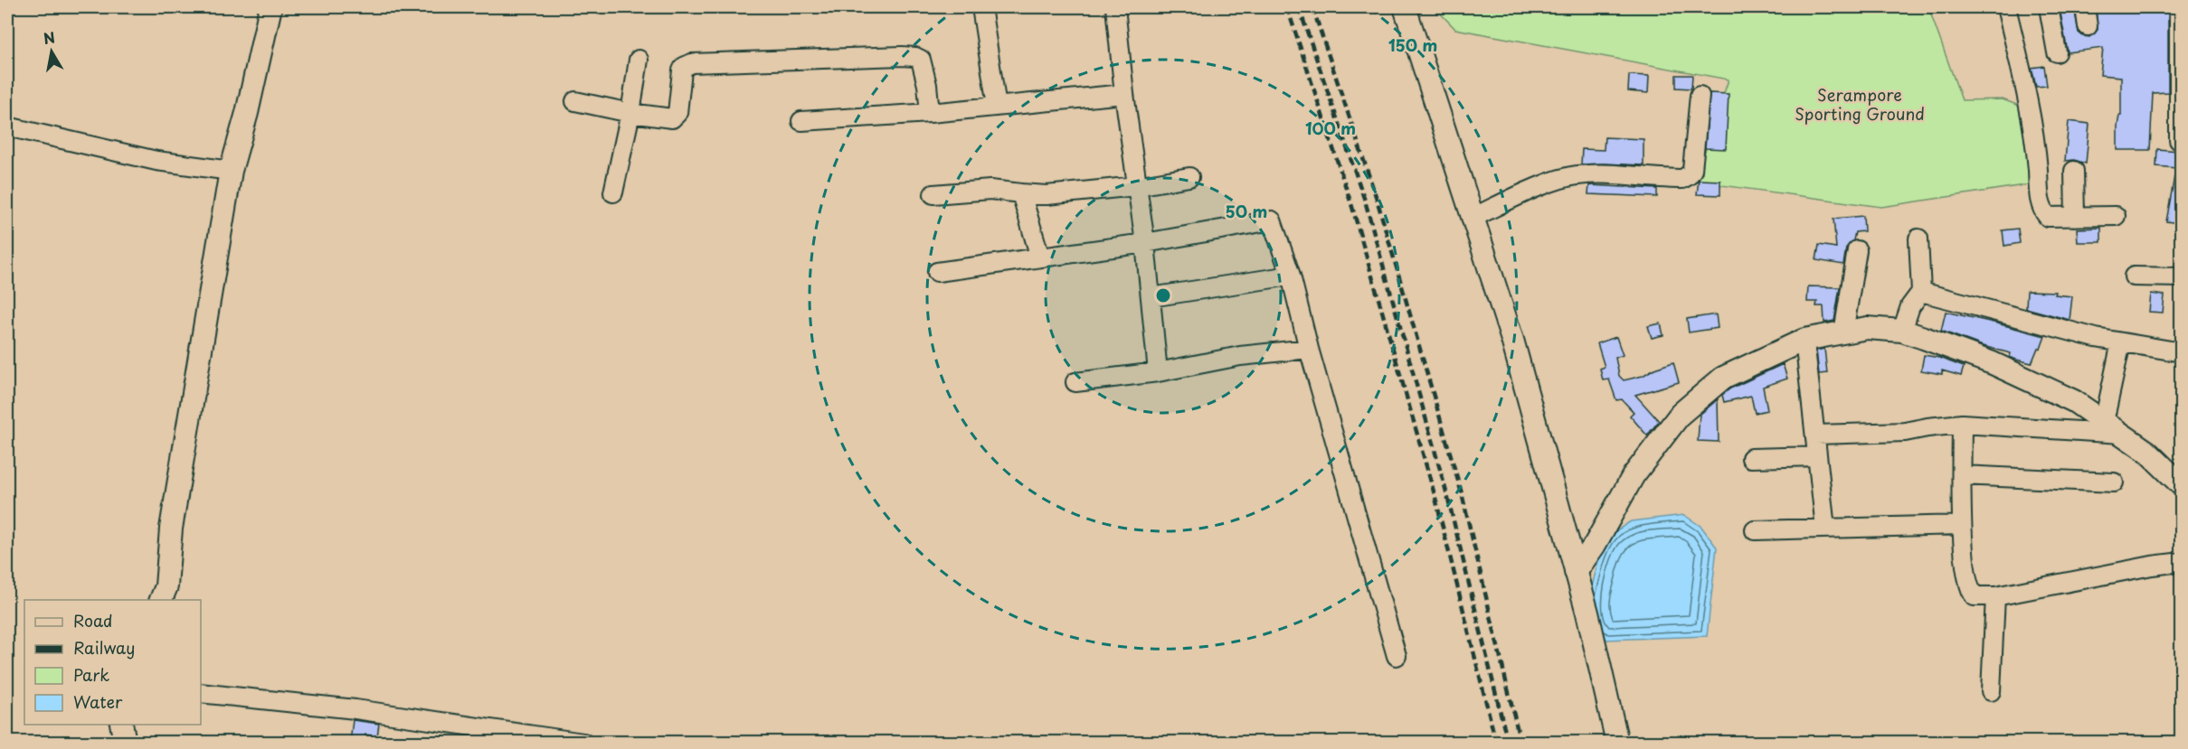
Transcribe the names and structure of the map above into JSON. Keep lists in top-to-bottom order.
{
  "parks": ["Serampore Sporting Ground"],
  "legend": [
    "Road",
    "Railway",
    "Park",
    "Water"
  ],
  "north": "top",
  "rings": ["150 m", "100 m", "50 m"]
}
